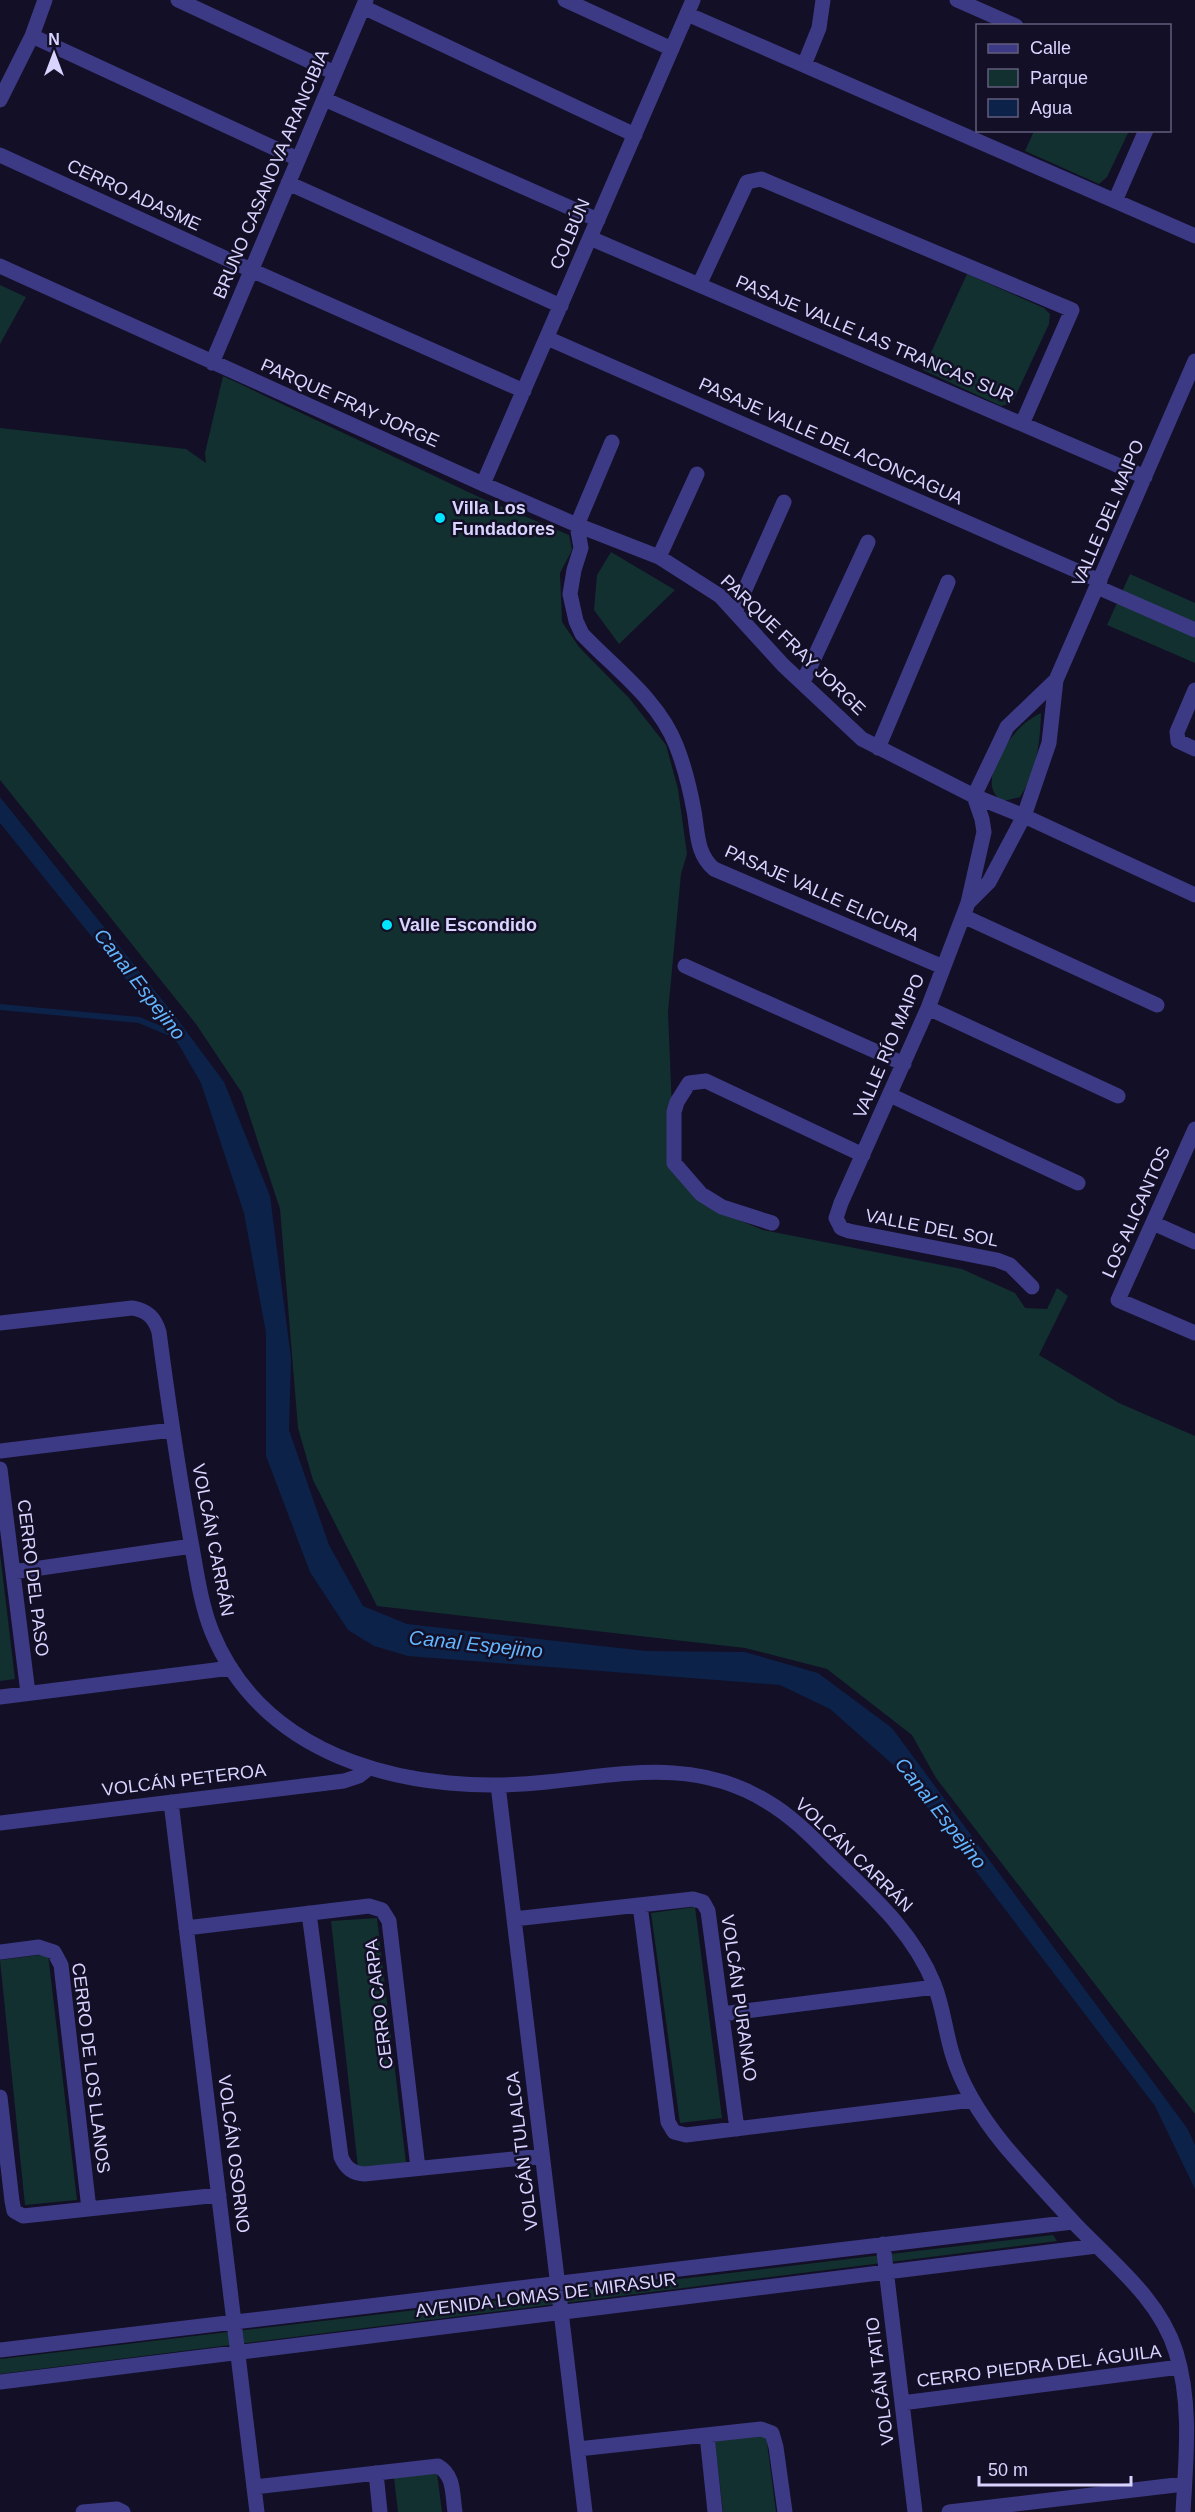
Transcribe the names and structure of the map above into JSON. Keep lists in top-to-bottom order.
{
  "streets": {
    "street": [
      "BRUNO CASANOVA ARANCIBIA",
      "CERRO ADASME",
      "COLBÚN",
      "PASAJE VALLE LAS TRANCAS SUR",
      "PARQUE FRAY JORGE",
      "PASAJE VALLE DEL ACONCAGUA",
      "VALLE DEL MAIPO",
      "PASAJE VALLE ELICURA",
      "VALLE RÍO MAIPO",
      "LOS ALICANTOS",
      "VALLE DEL SOL",
      "VOLCÁN CARRÁN",
      "CERRO DEL PASO",
      "VOLCÁN PETEROA",
      "VOLCÁN PURANAO",
      "CERRO CARPA",
      "CERRO DE LOS LLANOS",
      "VOLCÁN TULALCA",
      "VOLCÁN OSORNO",
      "AVENIDA LOMAS DE MIRASUR",
      "CERRO PIEDRA DEL ÁGUILA",
      "VOLCÁN TATIO"
    ]
  },
  "crossings": [
    ["BRUNO CASANOVA ARANCIBIA", "CERRO ADASME"],
    ["BRUNO CASANOVA ARANCIBIA", "PARQUE FRAY JORGE"],
    ["CERRO ADASME", "COLBÚN"],
    ["COLBÚN", "PASAJE VALLE LAS TRANCAS SUR"],
    ["COLBÚN", "PARQUE FRAY JORGE"],
    ["COLBÚN", "PASAJE VALLE DEL ACONCAGUA"],
    ["PASAJE VALLE LAS TRANCAS SUR", "VALLE DEL MAIPO"],
    ["PARQUE FRAY JORGE", "VALLE DEL MAIPO"],
    ["PARQUE FRAY JORGE", "PASAJE VALLE ELICURA"],
    ["PARQUE FRAY JORGE", "VALLE RÍO MAIPO"],
    ["PASAJE VALLE DEL ACONCAGUA", "VALLE DEL MAIPO"],
    ["VALLE DEL MAIPO", "VALLE RÍO MAIPO"],
    ["PASAJE VALLE ELICURA", "VALLE RÍO MAIPO"],
    ["VALLE RÍO MAIPO", "VALLE DEL SOL"],
    ["VOLCÁN CARRÁN", "VOLCÁN PETEROA"],
    ["VOLCÁN CARRÁN", "VOLCÁN TULALCA"],
    ["VOLCÁN CARRÁN", "AVENIDA LOMAS DE MIRASUR"],
    ["VOLCÁN CARRÁN", "CERRO PIEDRA DEL ÁGUILA"],
    ["VOLCÁN PETEROA", "VOLCÁN OSORNO"],
    ["VOLCÁN PURANAO", "VOLCÁN TULALCA"],
    ["CERRO CARPA", "VOLCÁN OSORNO"],
    ["VOLCÁN TULALCA", "AVENIDA LOMAS DE MIRASUR"],
    ["VOLCÁN OSORNO", "AVENIDA LOMAS DE MIRASUR"],
    ["AVENIDA LOMAS DE MIRASUR", "VOLCÁN TATIO"],
    ["CERRO PIEDRA DEL ÁGUILA", "VOLCÁN TATIO"]
  ],
  "water": ["Canal Espejino"],
  "places": ["Villa Los Fundadores", "Valle Escondido"],
  "legend": ["Calle", "Parque", "Agua"],
  "scale_bar": "50 m",
  "north": "top"
}
